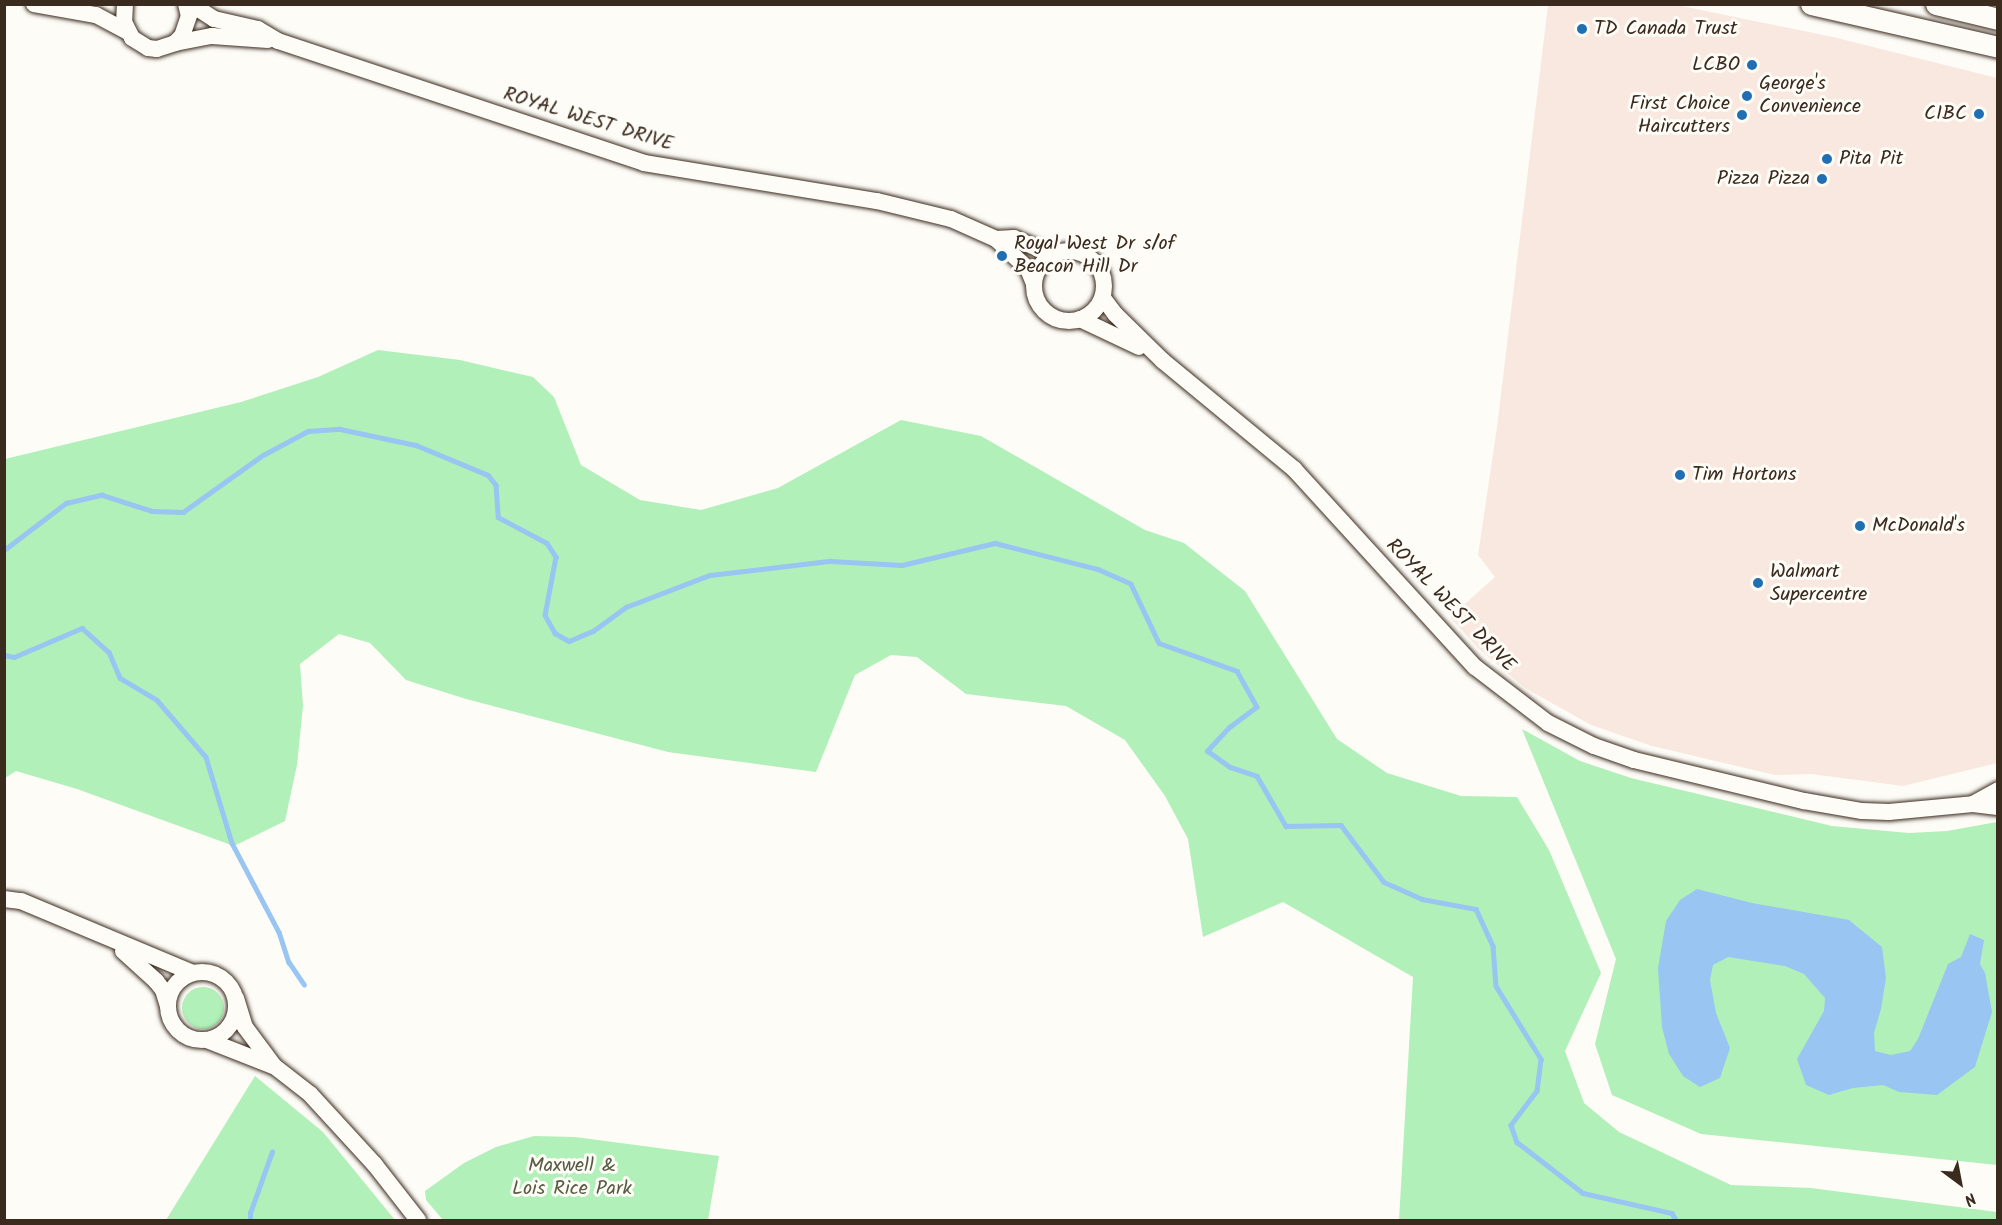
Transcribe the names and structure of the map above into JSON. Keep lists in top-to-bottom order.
{
  "streets": {
    "street": ["ROYAL WEST DRIVE"]
  },
  "parks": ["Maxwell & Lois Rice Park"],
  "places": [
    "TD Canada Trust",
    "LCBO",
    "George's Convenience",
    "CIBC",
    "First Choice Haircutters",
    "Pita Pit",
    "Pizza Pizza",
    "Royal West Dr s/of Beacon Hill Dr",
    "Tim Hortons",
    "McDonald's",
    "Walmart Supercentre"
  ],
  "north": "bottom right"
}
